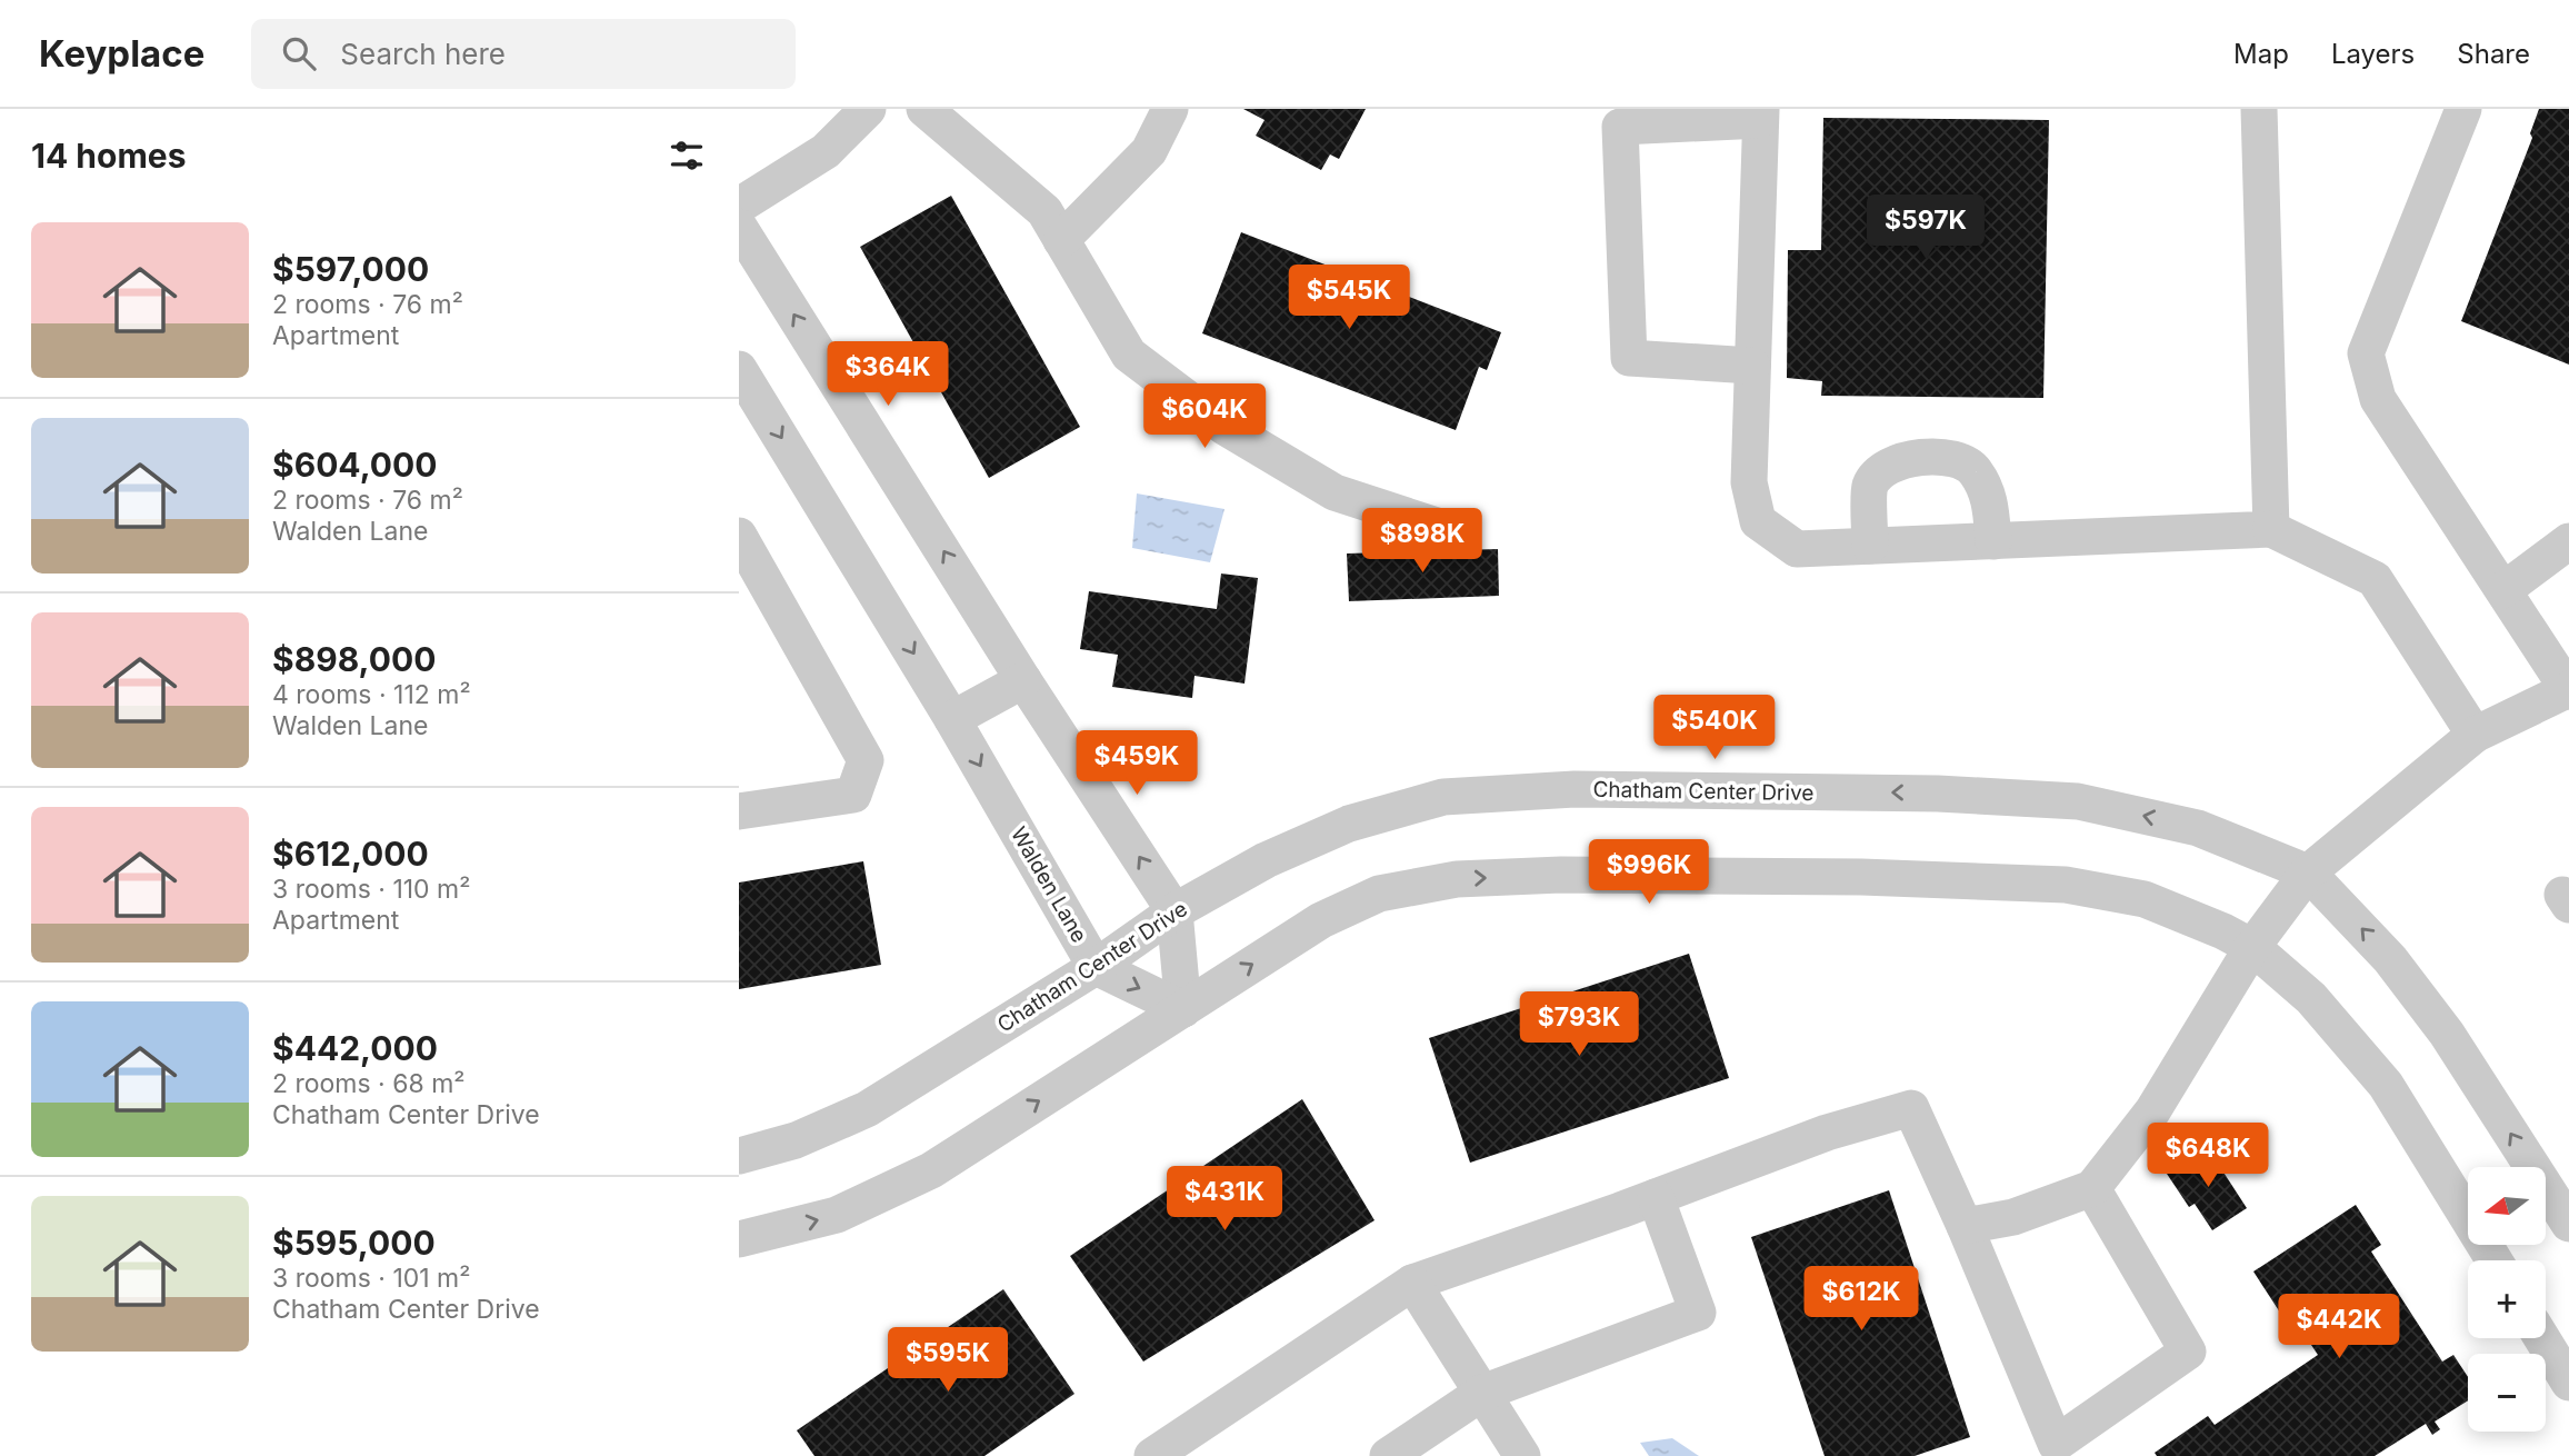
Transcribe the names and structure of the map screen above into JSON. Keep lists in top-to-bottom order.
{
  "streets": {
    "street": ["Chatham Center Drive", "Walden Lane"]
  },
  "crossings": [
    ["Chatham Center Drive", "Walden Lane"]
  ],
  "north": "left",
  "page": {
    "header": "Keyplace",
    "search": "Search here",
    "nav": ["Map", "Layers", "Share"],
    "heading": "14 homes",
    "price": [
      "$597K",
      "$545K",
      "$364K",
      "$604K",
      "$898K",
      "$540K",
      "$459K",
      "$996K",
      "$793K",
      "$648K",
      "$431K",
      "$612K",
      "$442K",
      "$595K"
    ],
    "list": [
      {
        "name": "$597,000",
        "note": "2 rooms · 76 m² · Apartment"
      },
      {
        "name": "$604,000",
        "note": "2 rooms · 76 m² · Walden Lane"
      },
      {
        "name": "$898,000",
        "note": "4 rooms · 112 m² · Walden Lane"
      },
      {
        "name": "$612,000",
        "note": "3 rooms · 110 m² · Apartment"
      },
      {
        "name": "$442,000",
        "note": "2 rooms · 68 m² · Chatham Center Drive"
      },
      {
        "name": "$595,000",
        "note": "3 rooms · 101 m² · Chatham Center Drive"
      }
    ],
    "map_buttons": ["+", "−"]
  }
}
